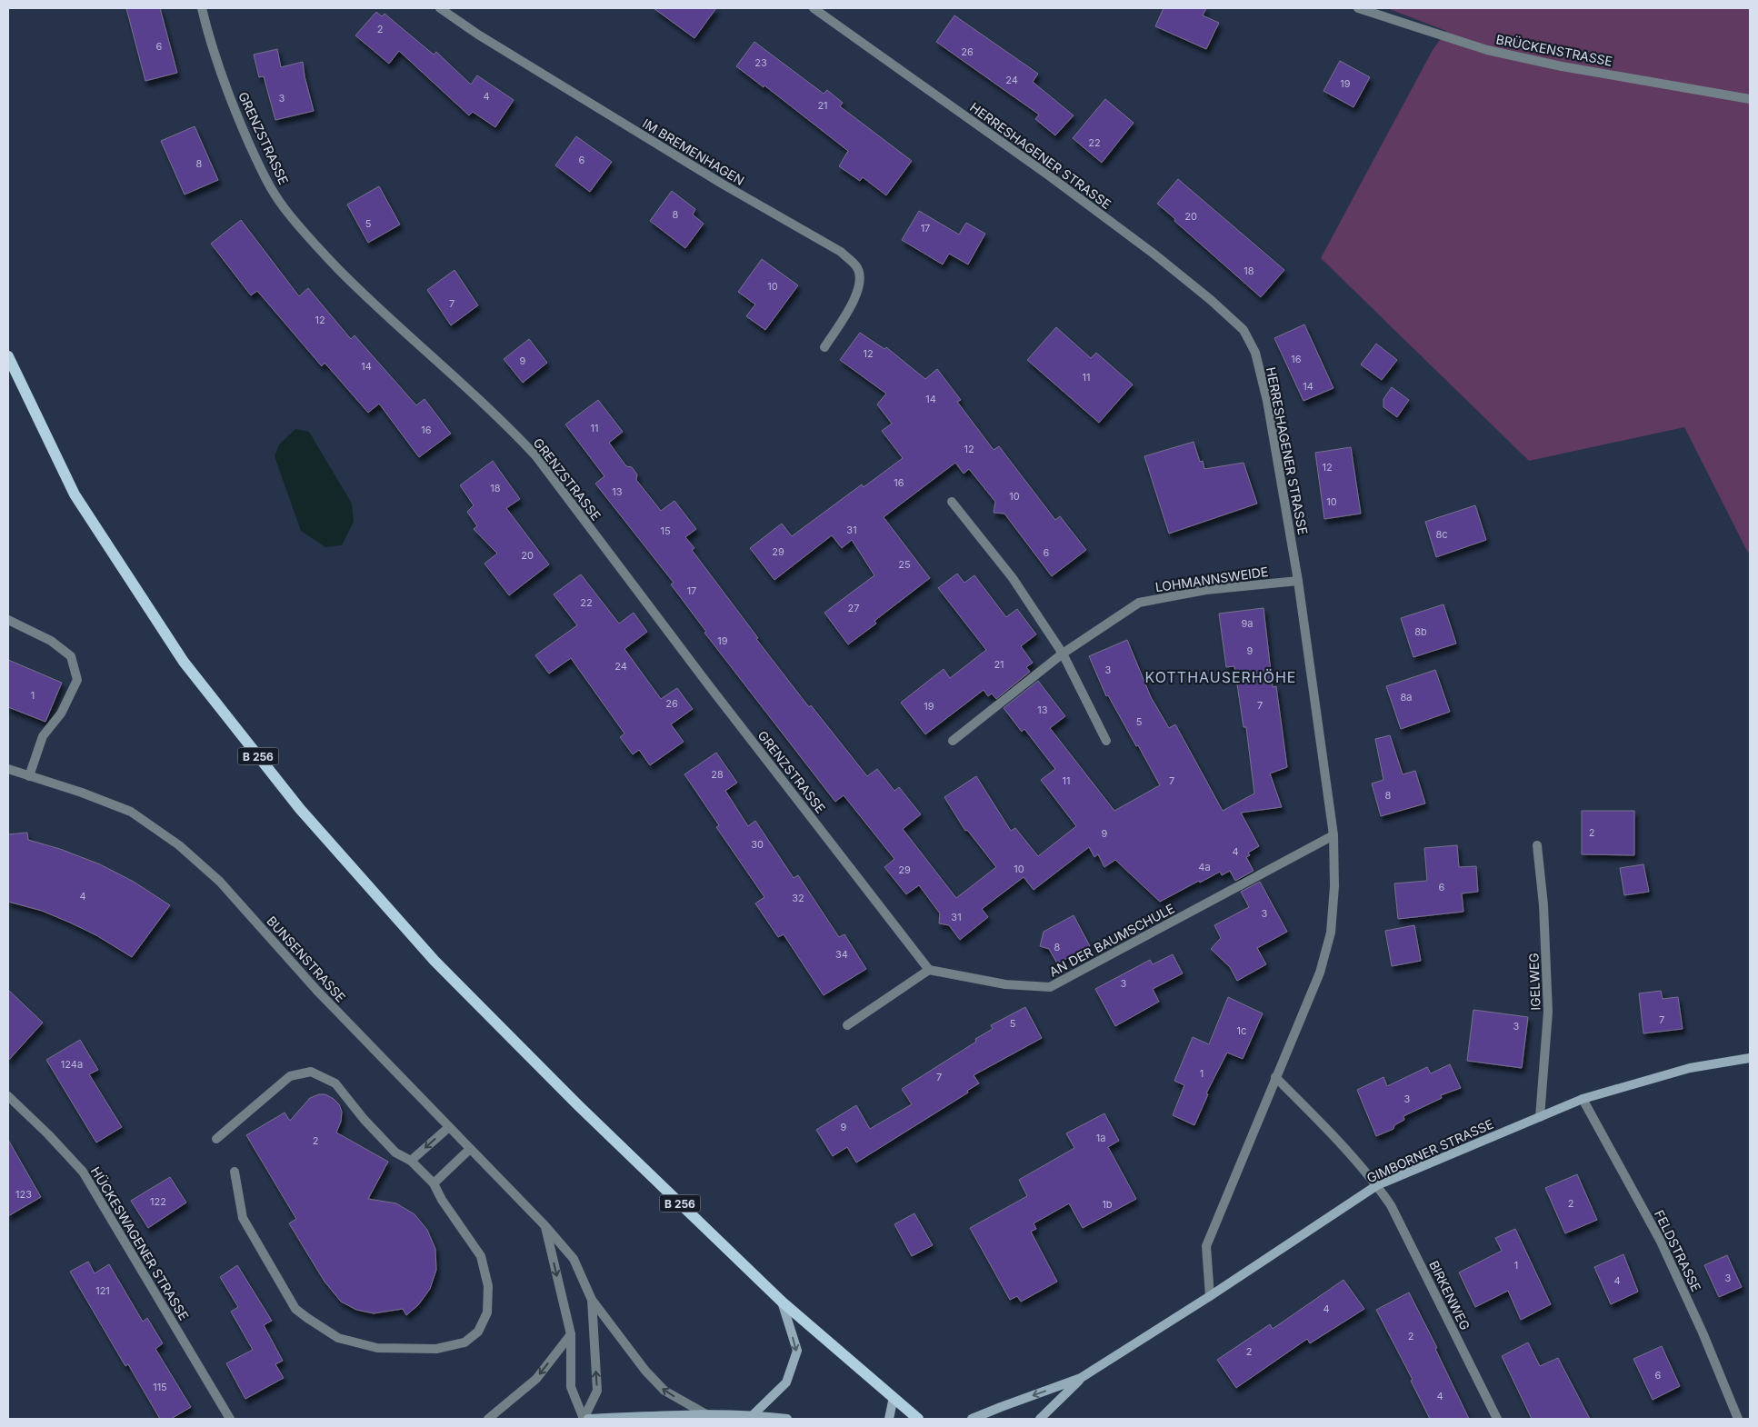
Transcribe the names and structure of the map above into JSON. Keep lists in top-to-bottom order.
{
  "streets": {
    "main road": ["B 256"],
    "street": [
      "BRÜCKENSTRASSE",
      "GRENZSTRASSE",
      "IM BREMENHAGEN",
      "HERRESHAGENER STRASSE",
      "LOHMANNSWEIDE",
      "AN DER BAUMSCHULE",
      "BUNSENSTRASSE",
      "IGELWEG",
      "GIMBORNER STRASSE",
      "HÜCKESWAGENER STRASSE",
      "FELDSTRASSE",
      "BIRKENWEG"
    ]
  },
  "crossings": [
    ["GRENZSTRASSE", "AN DER BAUMSCHULE"],
    ["HERRESHAGENER STRASSE", "LOHMANNSWEIDE"],
    ["HERRESHAGENER STRASSE", "AN DER BAUMSCHULE"],
    ["HERRESHAGENER STRASSE", "GIMBORNER STRASSE"],
    ["IGELWEG", "GIMBORNER STRASSE"],
    ["GIMBORNER STRASSE", "FELDSTRASSE"],
    ["GIMBORNER STRASSE", "BIRKENWEG"]
  ],
  "districts": ["KOTTHAUSERHÖHE"],
  "house_numbers": [
    "2",
    "6",
    "26",
    "23",
    "24",
    "19",
    "4",
    "3",
    "21",
    "22",
    "6",
    "8",
    "8",
    "20",
    "5",
    "17",
    "18",
    "10",
    "7",
    "12",
    "12",
    "16",
    "9",
    "14",
    "11",
    "14",
    "14",
    "11",
    "16",
    "12",
    "12",
    "16",
    "18",
    "13",
    "10",
    "10",
    "31",
    "15",
    "8c",
    "29",
    "6",
    "20",
    "25",
    "17",
    "22",
    "27",
    "9a",
    "8b",
    "19",
    "9",
    "21",
    "24",
    "3",
    "1",
    "8a",
    "26",
    "7",
    "19",
    "13",
    "5",
    "28",
    "11",
    "7",
    "8",
    "2",
    "9",
    "30",
    "4",
    "4a",
    "10",
    "29",
    "6",
    "4",
    "32",
    "3",
    "31",
    "8",
    "34",
    "3",
    "7",
    "5",
    "3",
    "1c",
    "124a",
    "1",
    "7",
    "3",
    "9",
    "1a",
    "2",
    "123",
    "122",
    "2",
    "1b",
    "1",
    "3",
    "4",
    "121",
    "4",
    "2",
    "2",
    "6",
    "115",
    "4"
  ]
}
